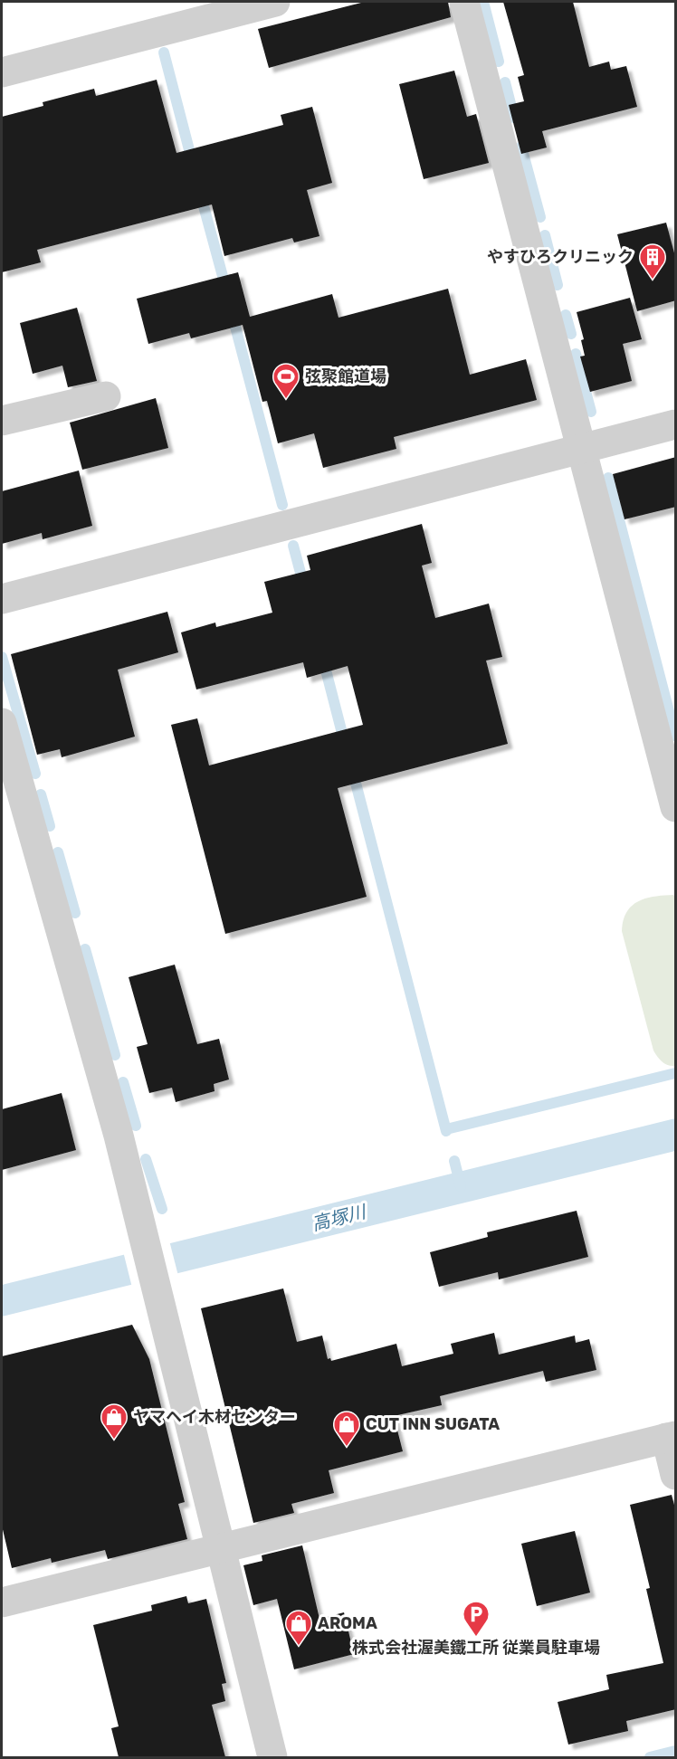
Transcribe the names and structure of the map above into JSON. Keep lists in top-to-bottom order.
{
  "water": ["高塚川"],
  "places": {
    "building": ["やすひろクリニック"],
    "sports": ["弦聚館道場"],
    "shop": ["ヤマヘイ木材センター", "CUT INN SUGATA", "AROMA"],
    "parking": ["株式会社渥美鐵工所 従業員駐車場"]
  }
}
